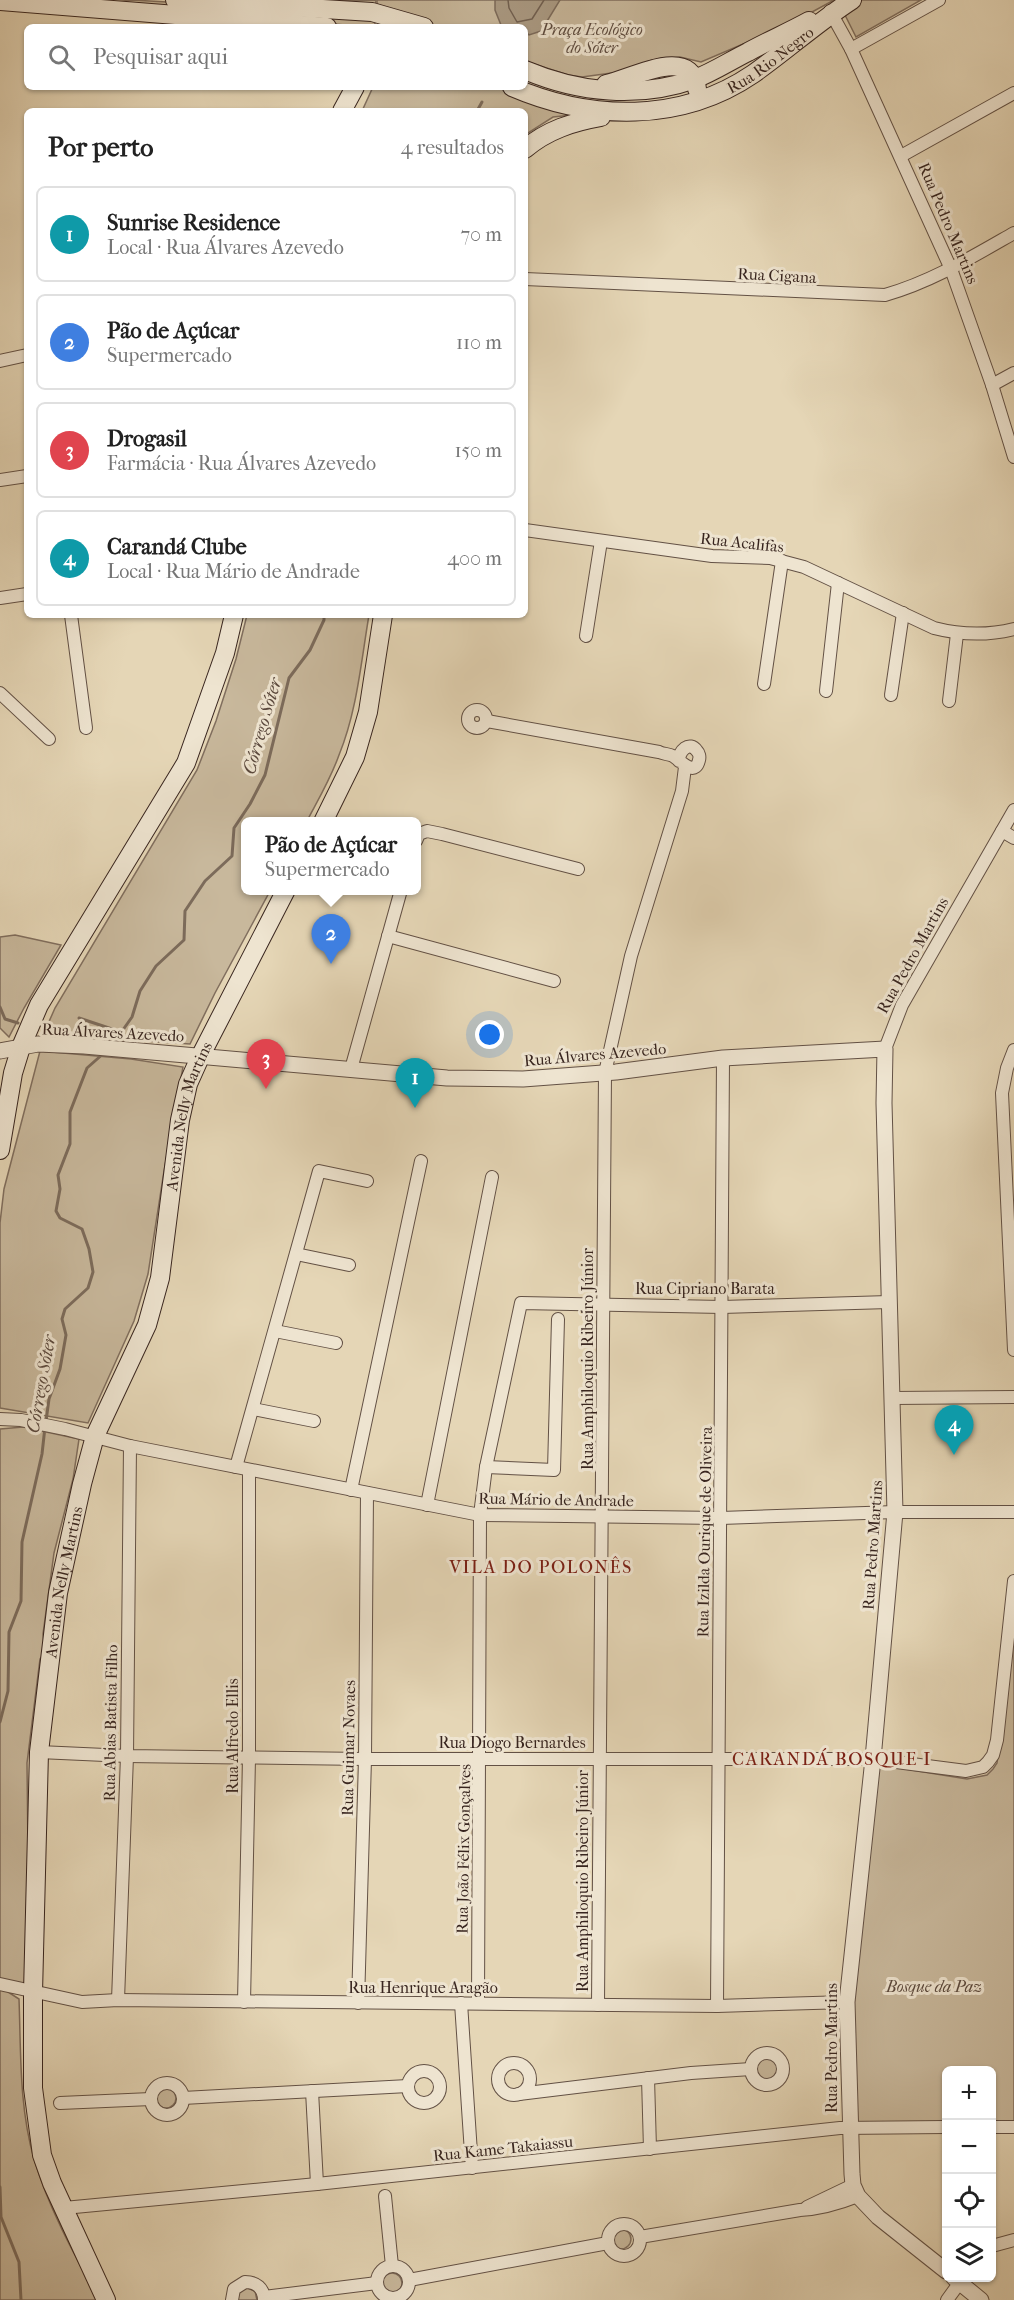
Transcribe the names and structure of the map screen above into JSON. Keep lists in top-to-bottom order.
{
  "streets": {
    "main road": ["Rua Rio Negro", "Avenida Nelly Martins"],
    "street": [
      "Rua Pedro Martins",
      "Rua Cigana",
      "Rua Acalifas",
      "Rua Álvares Azevedo",
      "Rua Cipriano Barata",
      "Rua Amphiloquio Ribeiro Júnior",
      "Rua Mário de Andrade",
      "Rua Izilda Ourique de Oliveira",
      "Rua Abias Batista Filho",
      "Rua Alfredo Ellis",
      "Rua Diogo Bernardes",
      "Rua Guimar Novaes",
      "Rua João Félix Gonçalves",
      "Rua Henrique Aragão",
      "Rua Kame Takaiassu"
    ]
  },
  "crossings": [
    ["Rua Rio Negro", "Rua Pedro Martins"],
    ["Rua Pedro Martins", "Rua Cigana"],
    ["Rua Pedro Martins", "Rua Álvares Azevedo"],
    ["Rua Pedro Martins", "Rua Cipriano Barata"],
    ["Rua Pedro Martins", "Rua Mário de Andrade"],
    ["Rua Pedro Martins", "Rua Diogo Bernardes"],
    ["Rua Pedro Martins", "Rua Henrique Aragão"],
    ["Rua Pedro Martins", "Rua Kame Takaiassu"],
    ["Rua Álvares Azevedo", "Avenida Nelly Martins"],
    ["Rua Álvares Azevedo", "Rua Amphiloquio Ribeiro Júnior"],
    ["Rua Álvares Azevedo", "Rua Izilda Ourique de Oliveira"],
    ["Avenida Nelly Martins", "Rua Mário de Andrade"],
    ["Avenida Nelly Martins", "Rua Diogo Bernardes"],
    ["Avenida Nelly Martins", "Rua Henrique Aragão"],
    ["Avenida Nelly Martins", "Rua Kame Takaiassu"],
    ["Rua Cipriano Barata", "Rua Amphiloquio Ribeiro Júnior"],
    ["Rua Cipriano Barata", "Rua Izilda Ourique de Oliveira"],
    ["Rua Cipriano Barata", "Rua João Félix Gonçalves"],
    ["Rua Amphiloquio Ribeiro Júnior", "Rua Mário de Andrade"],
    ["Rua Amphiloquio Ribeiro Júnior", "Rua Diogo Bernardes"],
    ["Rua Amphiloquio Ribeiro Júnior", "Rua Henrique Aragão"],
    ["Rua Mário de Andrade", "Rua Izilda Ourique de Oliveira"],
    ["Rua Mário de Andrade", "Rua Abias Batista Filho"],
    ["Rua Mário de Andrade", "Rua Alfredo Ellis"],
    ["Rua Mário de Andrade", "Rua Guimar Novaes"],
    ["Rua Mário de Andrade", "Rua João Félix Gonçalves"],
    ["Rua Izilda Ourique de Oliveira", "Rua Diogo Bernardes"],
    ["Rua Izilda Ourique de Oliveira", "Rua Henrique Aragão"],
    ["Rua Abias Batista Filho", "Rua Diogo Bernardes"],
    ["Rua Abias Batista Filho", "Rua Henrique Aragão"],
    ["Rua Alfredo Ellis", "Rua Diogo Bernardes"],
    ["Rua Alfredo Ellis", "Rua Henrique Aragão"],
    ["Rua Diogo Bernardes", "Rua Guimar Novaes"],
    ["Rua Diogo Bernardes", "Rua João Félix Gonçalves"],
    ["Rua Guimar Novaes", "Rua Henrique Aragão"],
    ["Rua João Félix Gonçalves", "Rua Henrique Aragão"]
  ],
  "districts": ["VILA DO POLONÊS", "CARANDÁ BOSQUE I"],
  "water": ["Córrego Sóter"],
  "parks": ["Praça Ecológico do Sóter", "Bosque da Paz"],
  "page": {
    "search": "Pesquisar aqui",
    "heading": ["Por perto", "4 resultados"],
    "list": [
      {
        "mark": "1",
        "name": "Sunrise Residence",
        "note": "Local · Rua Álvares Azevedo",
        "value": "70 m"
      },
      {
        "mark": "2",
        "name": "Pão de Açúcar",
        "note": "Supermercado",
        "value": "110 m"
      },
      {
        "mark": "3",
        "name": "Drogasil",
        "note": "Farmácia · Rua Álvares Azevedo",
        "value": "150 m"
      },
      {
        "mark": "4",
        "name": "Carandá Clube",
        "note": "Local · Rua Mário de Andrade",
        "value": "400 m"
      }
    ],
    "popup": ["Pão de Açúcar", "Supermercado"],
    "pins": [
      "2",
      "3",
      "1",
      "4"
    ],
    "map_buttons": ["+", "−"]
  }
}
